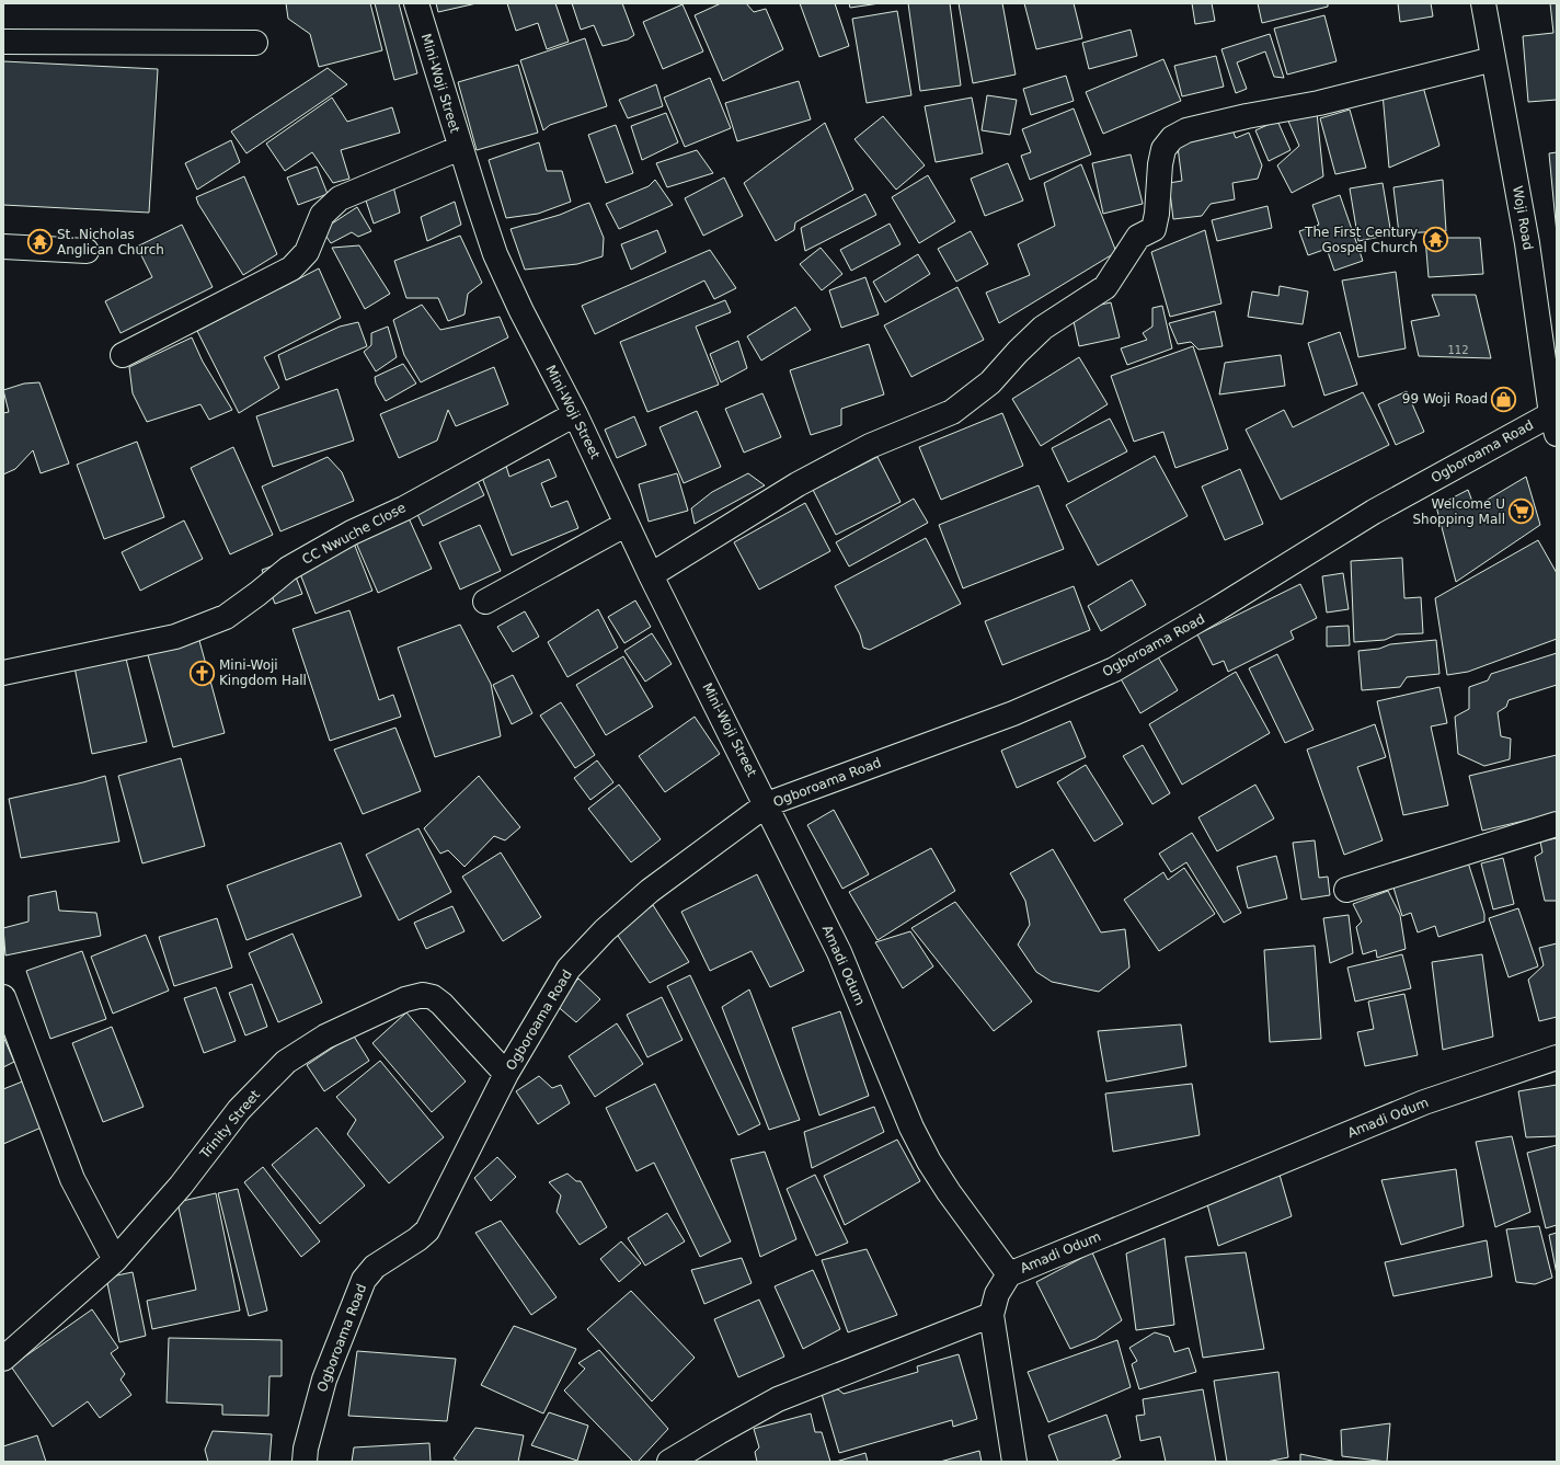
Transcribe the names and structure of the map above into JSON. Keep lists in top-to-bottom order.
{
  "streets": {
    "street": [
      "Mini-Woji Street",
      "Woji Road",
      "Ogboroama Road",
      "CC Nwuche Close",
      "Amadi Odum",
      "Trinity Street"
    ]
  },
  "crossings": [
    ["Mini-Woji Street", "Ogboroama Road"],
    ["Mini-Woji Street", "CC Nwuche Close"],
    ["Mini-Woji Street", "Amadi Odum"],
    ["Woji Road", "Ogboroama Road"],
    ["Ogboroama Road", "Amadi Odum"],
    ["Ogboroama Road", "Trinity Street"]
  ],
  "places": {
    "temple": ["The First Century Gospel Church", "St. Nicholas Anglican Church"],
    "shop": ["99 Woji Road"],
    "supermarket": ["Welcome U Shopping Mall"],
    "church": ["Mini-Woji Kingdom Hall"]
  },
  "house_numbers": ["112"]
}
